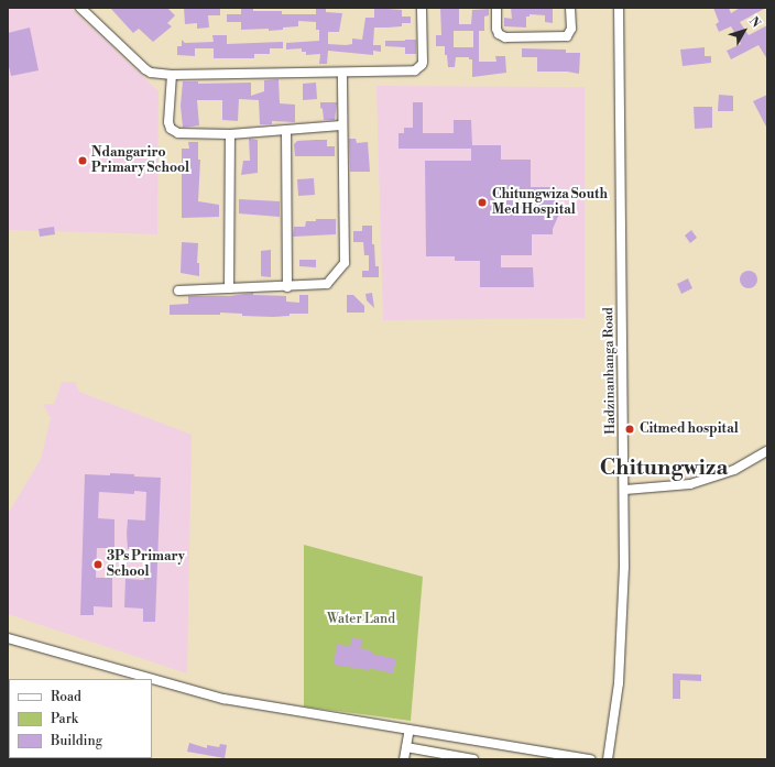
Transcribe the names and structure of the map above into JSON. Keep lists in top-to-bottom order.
{
  "streets": {
    "street": ["Hadzinanhanga Road"]
  },
  "districts": ["Chitungwiza"],
  "parks": ["Water Land"],
  "places": [
    "Ndangariro Primary School",
    "Chitungwiza South Med Hospital",
    "Citmed hospital",
    "3Ps Primary School"
  ],
  "legend": ["Road", "Park", "Building"],
  "north": "top right"
}
